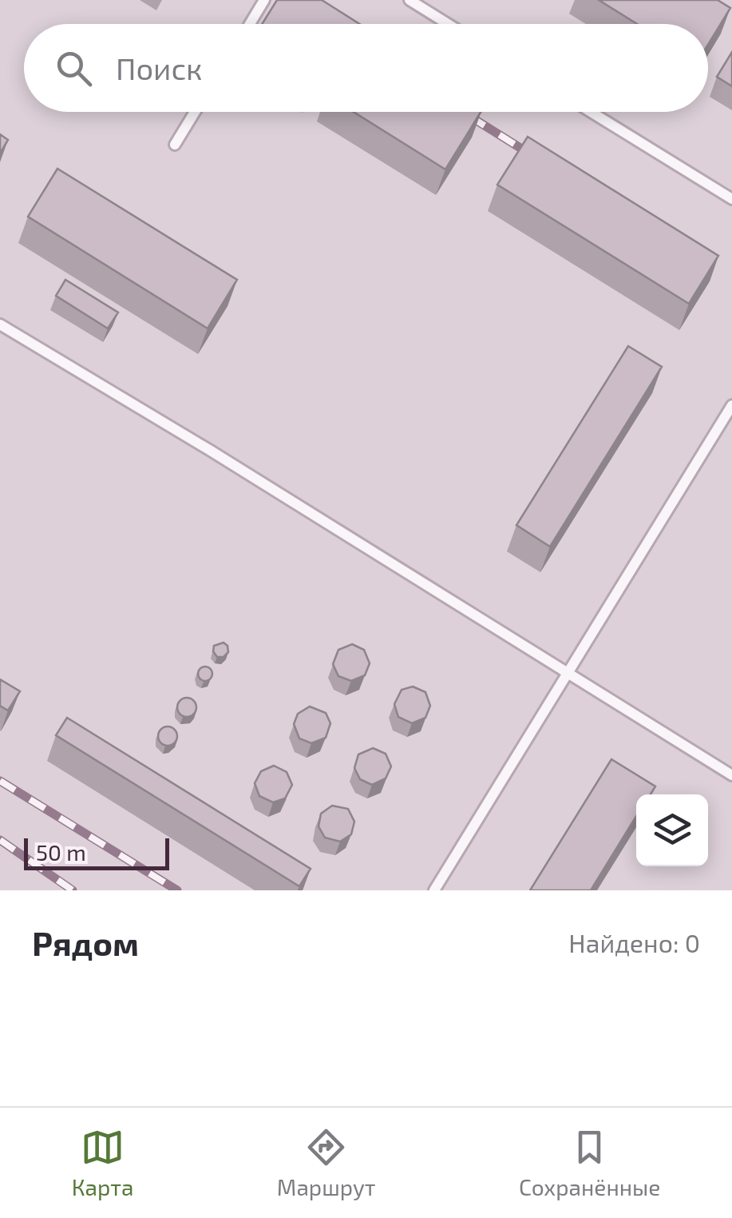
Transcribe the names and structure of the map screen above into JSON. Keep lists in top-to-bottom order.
{
  "scale_bar": "50 m",
  "page": {
    "search": "Поиск",
    "scale": "50 m",
    "heading": ["Рядом", "Найдено: 0"],
    "nav": ["Карта", "Маршрут", "Сохранённые"]
  }
}
